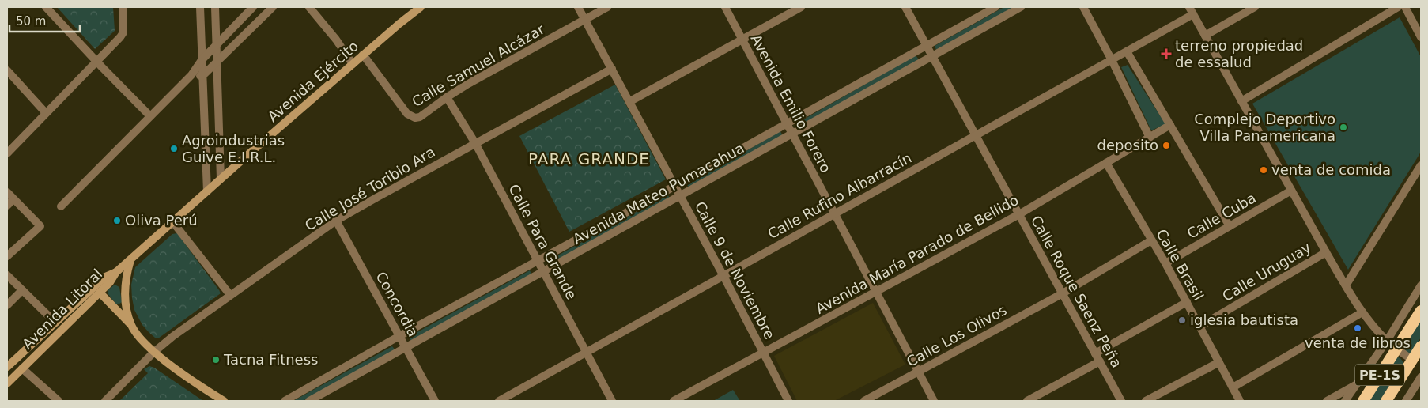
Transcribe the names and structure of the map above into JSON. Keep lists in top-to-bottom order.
{
  "streets": {
    "highway": ["PE-1S"],
    "main road": ["Avenida Ejército", "Avenida Litoral"],
    "street": [
      "Calle Samuel Alcázar",
      "Avenida Emilio Forero",
      "Calle José Toribio Ara",
      "Avenida Mateo Pumacahua",
      "Calle Rufino Albarracín",
      "Calle Cuba",
      "Calle Para Grande",
      "Avenida María Parado de Bellido",
      "Calle Brasil",
      "Calle 9 de Noviembre",
      "Calle Uruguay",
      "Calle Roque Saenz Peña",
      "Concordia",
      "Calle Los Olivos"
    ]
  },
  "crossings": [
    ["Calle Samuel Alcázar", "Avenida Ejército"],
    ["Calle Samuel Alcázar", "Calle Para Grande"],
    ["Calle Samuel Alcázar", "Calle 9 de Noviembre"],
    ["Avenida Ejército", "Avenida Litoral"],
    ["Avenida Emilio Forero", "Avenida Mateo Pumacahua"],
    ["Avenida Emilio Forero", "Calle Rufino Albarracín"],
    ["Avenida Emilio Forero", "Avenida María Parado de Bellido"],
    ["Avenida Emilio Forero", "Calle Los Olivos"],
    ["Calle José Toribio Ara", "Calle Para Grande"],
    ["Calle José Toribio Ara", "Calle 9 de Noviembre"],
    ["Calle José Toribio Ara", "Concordia"],
    ["Avenida Mateo Pumacahua", "Calle Para Grande"],
    ["Avenida Mateo Pumacahua", "Calle 9 de Noviembre"],
    ["Avenida Mateo Pumacahua", "Calle Roque Saenz Peña"],
    ["Avenida Mateo Pumacahua", "Concordia"],
    ["Calle Rufino Albarracín", "Calle Para Grande"],
    ["Calle Rufino Albarracín", "Calle 9 de Noviembre"],
    ["Calle Rufino Albarracín", "Calle Roque Saenz Peña"],
    ["Calle Cuba", "Calle Brasil"],
    ["Avenida María Parado de Bellido", "Calle Brasil"],
    ["Avenida María Parado de Bellido", "Calle 9 de Noviembre"],
    ["Avenida María Parado de Bellido", "Calle Roque Saenz Peña"],
    ["Calle Brasil", "Calle Uruguay"],
    ["Calle Brasil", "Calle Los Olivos"],
    ["Calle Roque Saenz Peña", "Calle Los Olivos"]
  ],
  "districts": ["PARA GRANDE"],
  "places": {
    "health": ["terreno propiedad de essalud"],
    "other": [
      "Complejo Deportivo Villa Panamericana",
      "deposito",
      "Agroindustrias Guive E.I.R.L.",
      "venta de comida",
      "Oliva Perú",
      "iglesia bautista",
      "venta de libros",
      "Tacna Fitness"
    ]
  },
  "scale_bar": "50 m"
}
